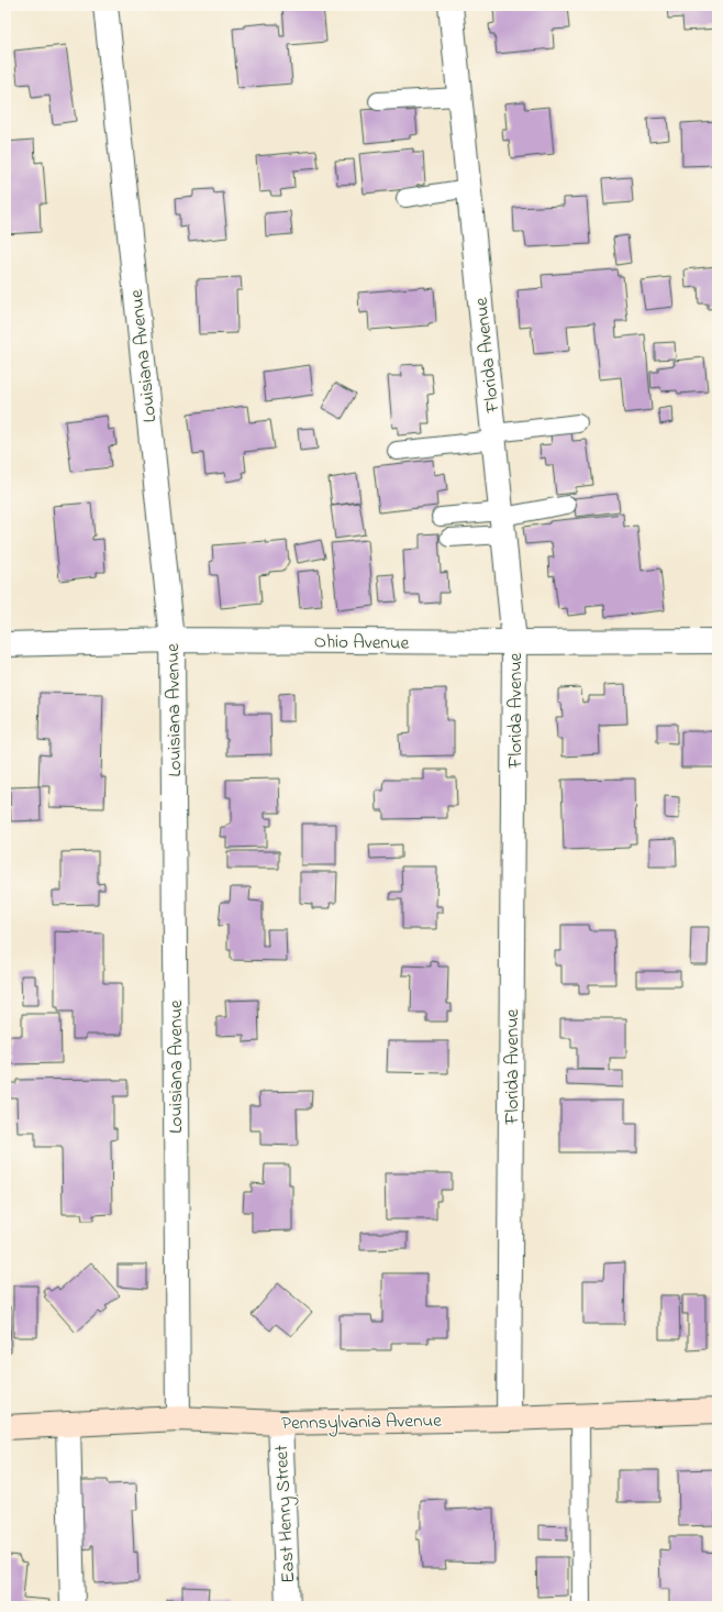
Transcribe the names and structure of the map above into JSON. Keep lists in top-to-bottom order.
{
  "streets": {
    "main road": ["Pennsylvania Avenue"],
    "street": [
      "Florida Avenue",
      "Louisiana Avenue",
      "Ohio Avenue",
      "East Henry Street"
    ]
  },
  "crossings": [
    ["Florida Avenue", "Ohio Avenue"],
    ["Florida Avenue", "Pennsylvania Avenue"],
    ["Louisiana Avenue", "Ohio Avenue"],
    ["Louisiana Avenue", "Pennsylvania Avenue"],
    ["Pennsylvania Avenue", "East Henry Street"]
  ]
}
